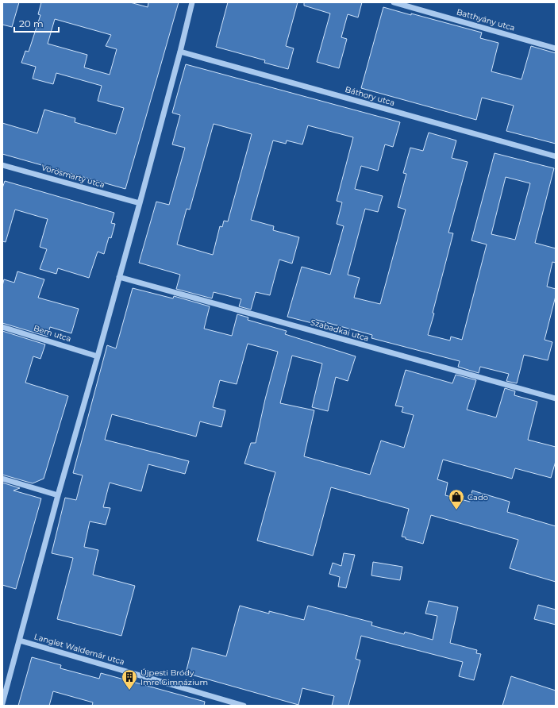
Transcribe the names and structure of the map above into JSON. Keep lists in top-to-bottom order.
{
  "streets": {
    "street": [
      "Batthyány utca",
      "Báthory utca",
      "Vörösmarty utca",
      "Szabadkai utca",
      "Bem utca",
      "Langlet Waldemár utca"
    ]
  },
  "places": {
    "shop": ["Cado"],
    "building": ["Újpesti Bródy Imre Gimnázium"]
  },
  "scale_bar": "20 m"
}
